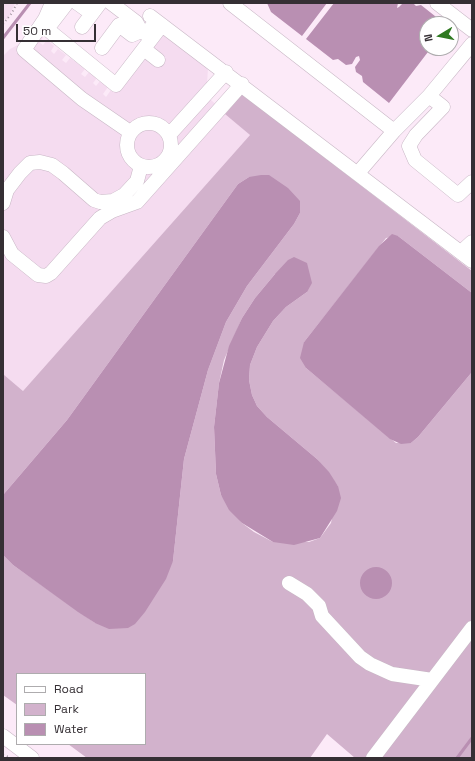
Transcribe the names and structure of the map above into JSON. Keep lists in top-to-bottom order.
{
  "legend": ["Road", "Park", "Water"],
  "scale_bar": "50 m",
  "north": "left"
}
